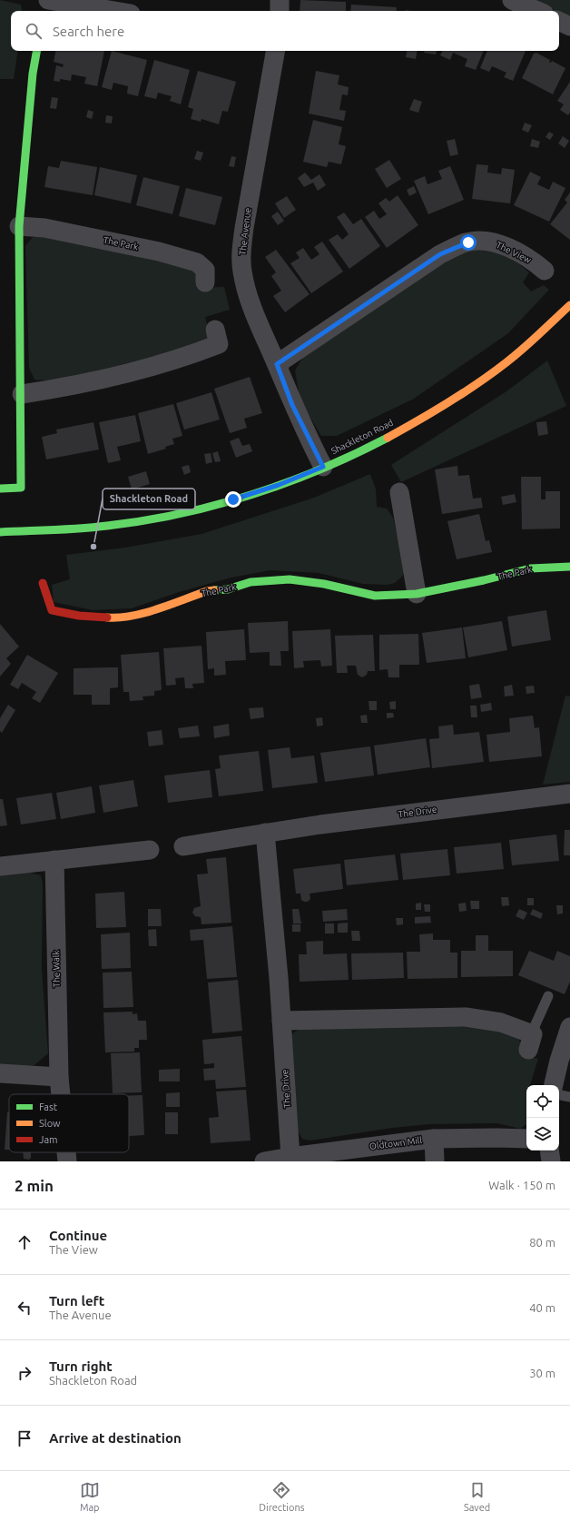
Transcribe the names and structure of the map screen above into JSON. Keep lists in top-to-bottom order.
{
  "streets": {
    "street": [
      "The Avenue",
      "The Park",
      "The View",
      "Shackleton Road",
      "The Drive",
      "The Walk",
      "Oldtown Mill"
    ]
  },
  "crossings": [
    ["The Avenue", "The View"],
    ["The Avenue", "Shackleton Road"],
    ["The Drive", "Oldtown Mill"]
  ],
  "places": ["Shackleton Road"],
  "legend": ["Fast", "Slow", "Jam"],
  "page": {
    "search": "Search here",
    "heading": ["2 min", "Walk · 150 m"],
    "list": [
      ["Continue", "The View", "80 m"],
      ["Turn left", "The Avenue", "40 m"],
      ["Turn right", "Shackleton Road", "30 m"],
      "Arrive at destination"
    ],
    "nav": ["Map", "Directions", "Saved"]
  }
}
